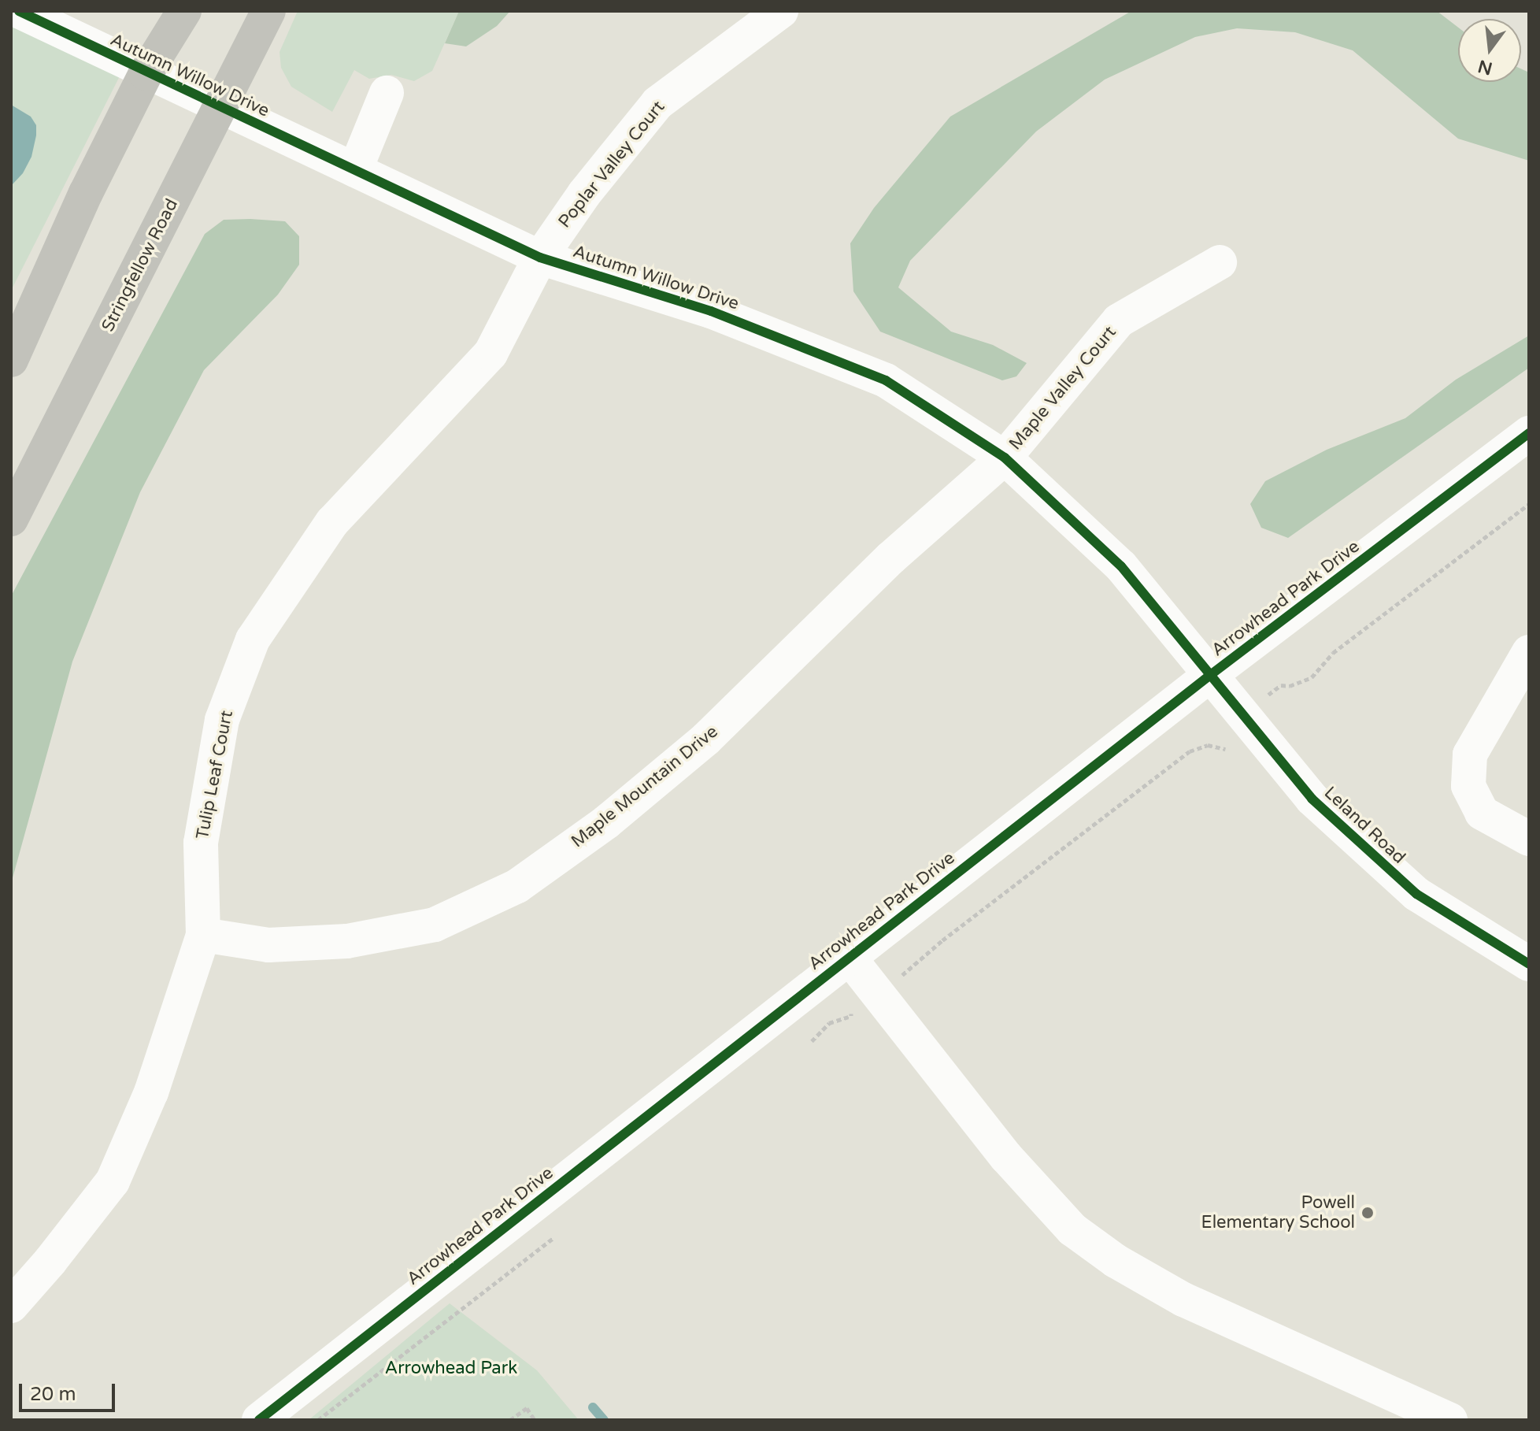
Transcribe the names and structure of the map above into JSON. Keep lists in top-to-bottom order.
{
  "streets": {
    "main road": ["Stringfellow Road"],
    "street": [
      "Autumn Willow Drive",
      "Poplar Valley Court",
      "Maple Valley Court",
      "Arrowhead Park Drive",
      "Tulip Leaf Court",
      "Maple Mountain Drive",
      "Leland Road"
    ]
  },
  "crossings": [
    ["Autumn Willow Drive", "Poplar Valley Court"],
    ["Autumn Willow Drive", "Stringfellow Road"],
    ["Autumn Willow Drive", "Maple Valley Court"],
    ["Autumn Willow Drive", "Arrowhead Park Drive"],
    ["Autumn Willow Drive", "Tulip Leaf Court"],
    ["Autumn Willow Drive", "Maple Mountain Drive"],
    ["Autumn Willow Drive", "Leland Road"],
    ["Poplar Valley Court", "Tulip Leaf Court"],
    ["Maple Valley Court", "Maple Mountain Drive"],
    ["Arrowhead Park Drive", "Leland Road"],
    ["Tulip Leaf Court", "Maple Mountain Drive"]
  ],
  "parks": ["Arrowhead Park"],
  "places": ["Powell Elementary School"],
  "scale_bar": "20 m",
  "north": "bottom"
}
